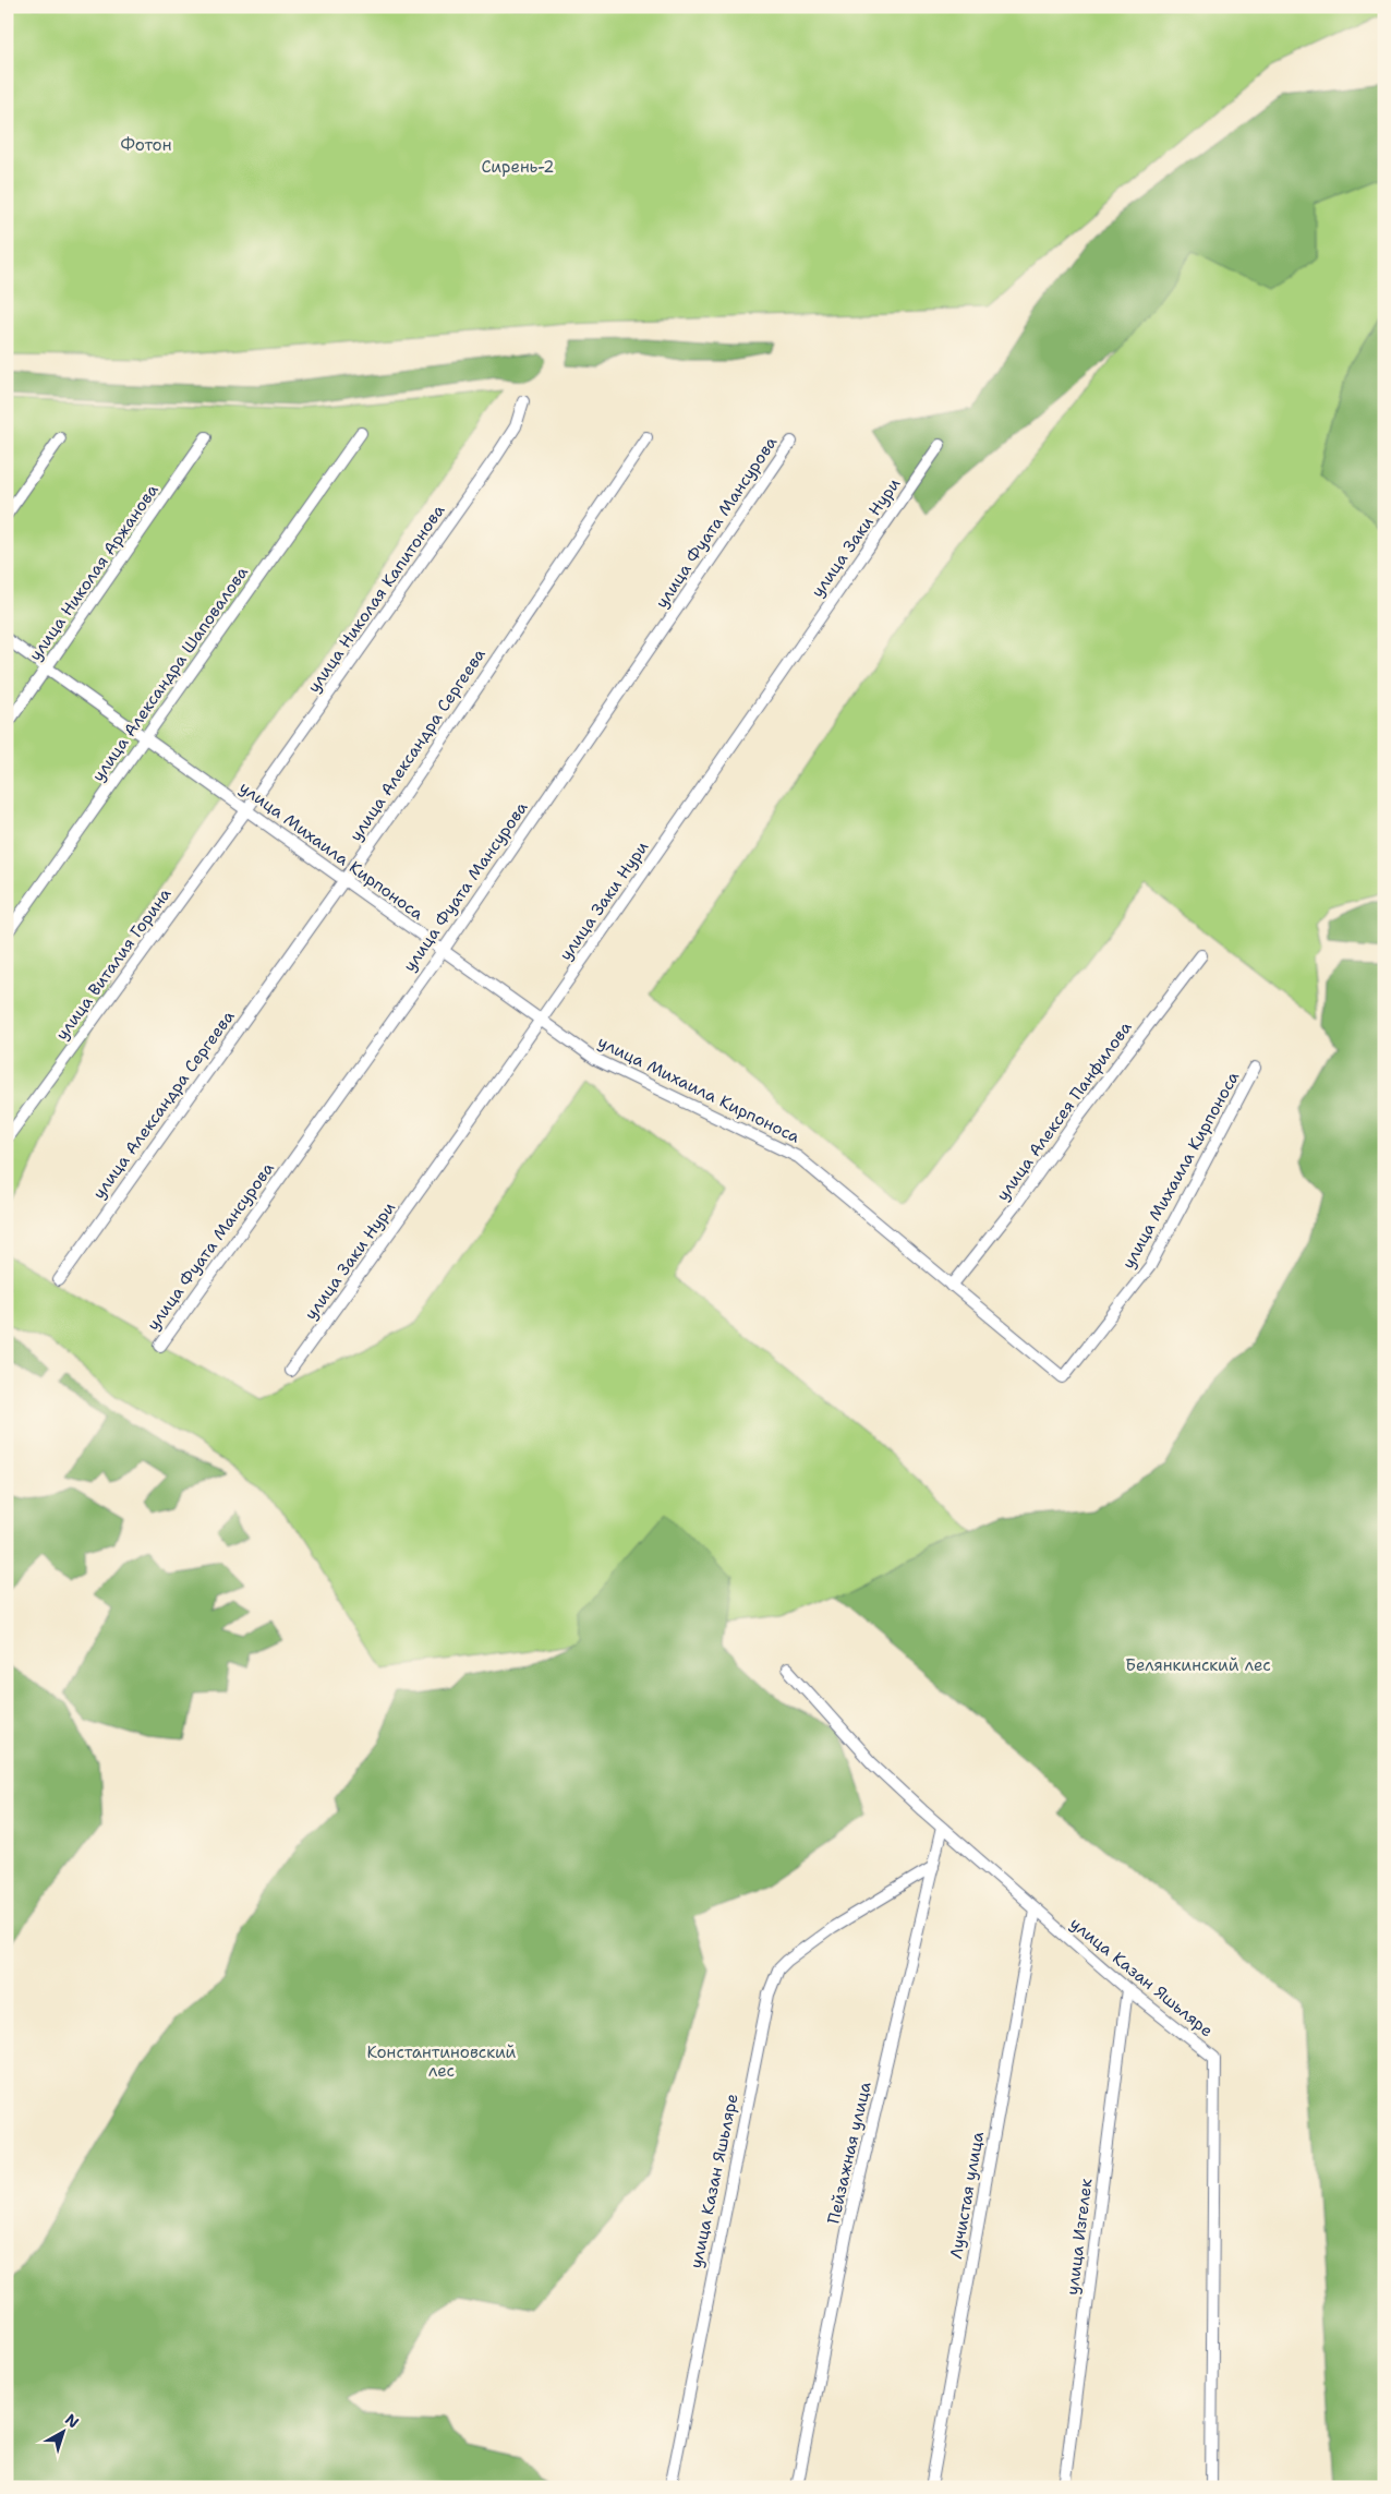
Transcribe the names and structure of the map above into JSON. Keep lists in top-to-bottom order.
{
  "streets": {
    "street": [
      "улица Фуата Мансурова",
      "улица Заки Нури",
      "улица Николая Аржанова",
      "улица Николая Капитонова",
      "улица Александра Шаповалова",
      "улица Александра Сергеева",
      "улица Михаила Кирпоноса",
      "улица Виталия Горина",
      "улица Алексея Панфилова",
      "улица Казан Яшьляре",
      "Пейзажная улица",
      "Лучистая улица",
      "улица Изгелек"
    ]
  },
  "crossings": [
    ["улица Фуата Мансурова", "улица Михаила Кирпоноса"],
    ["улица Заки Нури", "улица Михаила Кирпоноса"],
    ["улица Николая Аржанова", "улица Михаила Кирпоноса"],
    ["улица Николая Капитонова", "улица Михаила Кирпоноса"],
    ["улица Николая Капитонова", "улица Виталия Горина"],
    ["улица Александра Шаповалова", "улица Михаила Кирпоноса"],
    ["улица Александра Сергеева", "улица Михаила Кирпоноса"],
    ["улица Михаила Кирпоноса", "улица Виталия Горина"],
    ["улица Михаила Кирпоноса", "улица Алексея Панфилова"],
    ["улица Казан Яшьляре", "Пейзажная улица"],
    ["улица Казан Яшьляре", "Лучистая улица"],
    ["улица Казан Яшьляре", "улица Изгелек"]
  ],
  "parks": [
    "Фотон",
    "Сирень-2",
    "Белянкинский лес",
    "Константиновский лес"
  ],
  "north": "top right"
}
